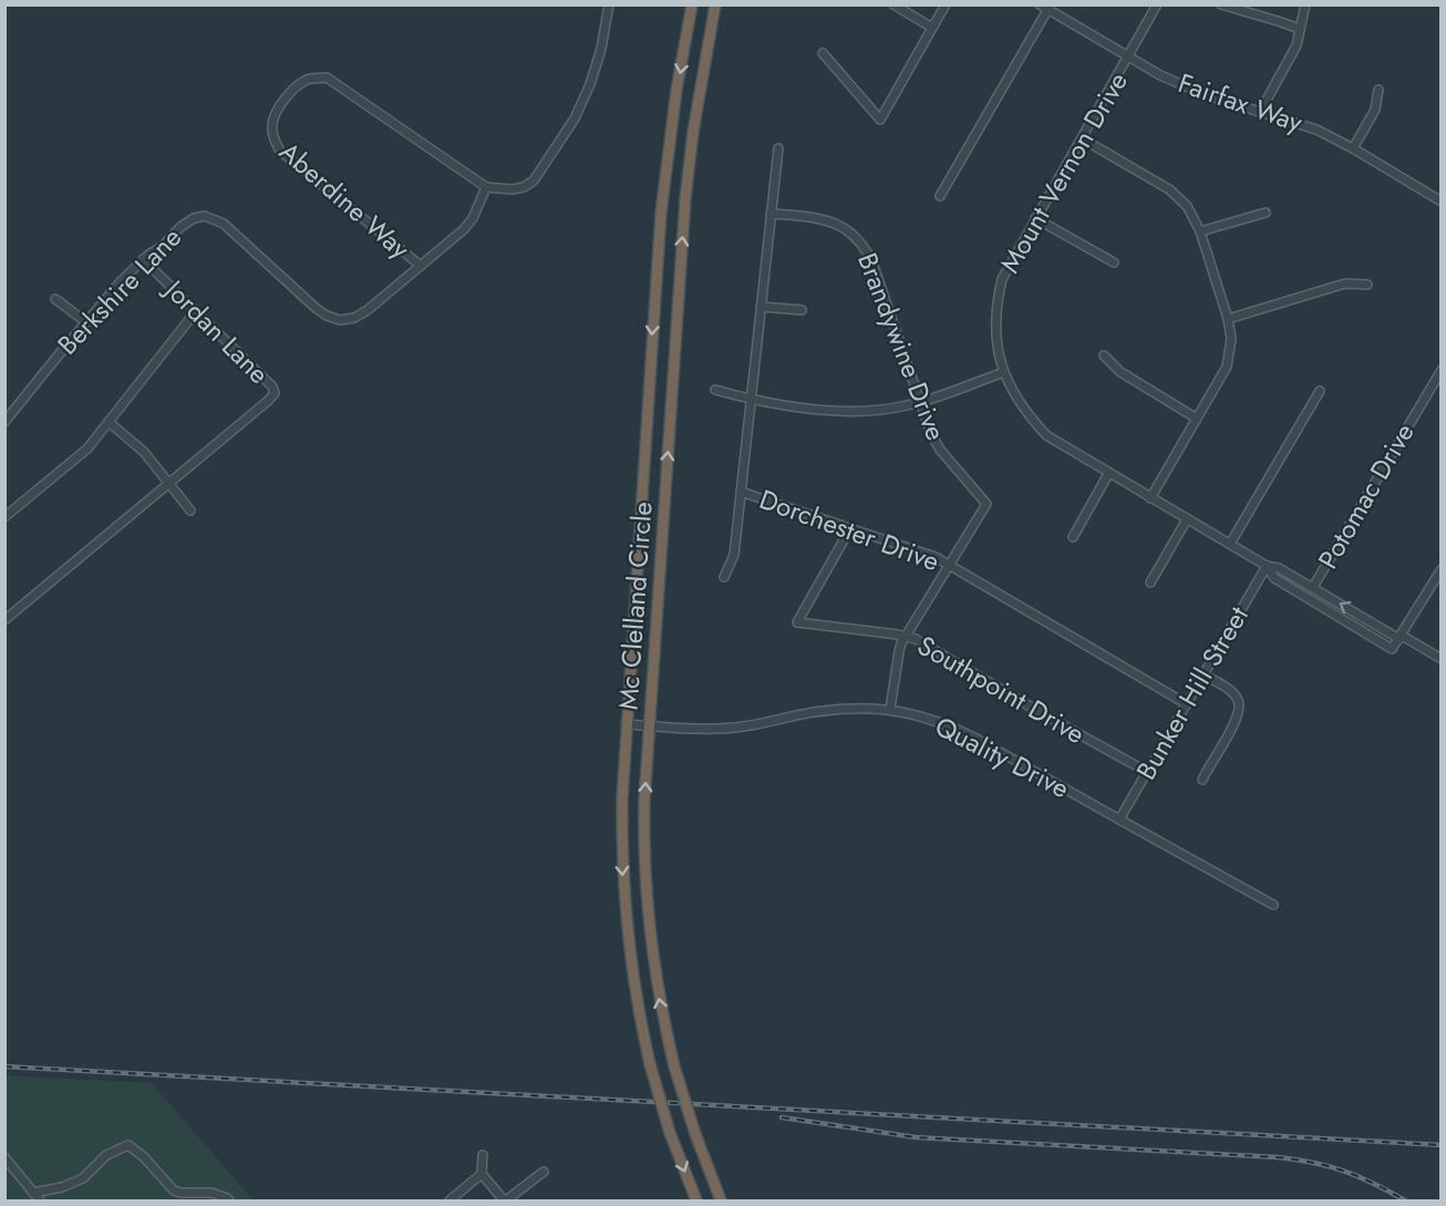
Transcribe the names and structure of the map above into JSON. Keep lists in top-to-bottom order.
{
  "streets": {
    "highway": ["Mc Clelland Circle"],
    "street": [
      "Fairfax Way",
      "Mount Vernon Drive",
      "Aberdine Way",
      "Berkshire Lane",
      "Jordan Lane",
      "Brandywine Drive",
      "Potomac Drive",
      "Dorchester Drive",
      "Southpoint Drive",
      "Bunker Hill Street",
      "Quality Drive"
    ]
  },
  "crossings": [
    ["Fairfax Way", "Mount Vernon Drive"],
    ["Mount Vernon Drive", "Potomac Drive"],
    ["Mount Vernon Drive", "Bunker Hill Street"],
    ["Aberdine Way", "Berkshire Lane"],
    ["Berkshire Lane", "Jordan Lane"],
    ["Brandywine Drive", "Dorchester Drive"],
    ["Brandywine Drive", "Southpoint Drive"],
    ["Brandywine Drive", "Quality Drive"],
    ["Dorchester Drive", "Southpoint Drive"],
    ["Dorchester Drive", "Bunker Hill Street"],
    ["Mc Clelland Circle", "Quality Drive"],
    ["Southpoint Drive", "Bunker Hill Street"],
    ["Bunker Hill Street", "Quality Drive"]
  ]
}
